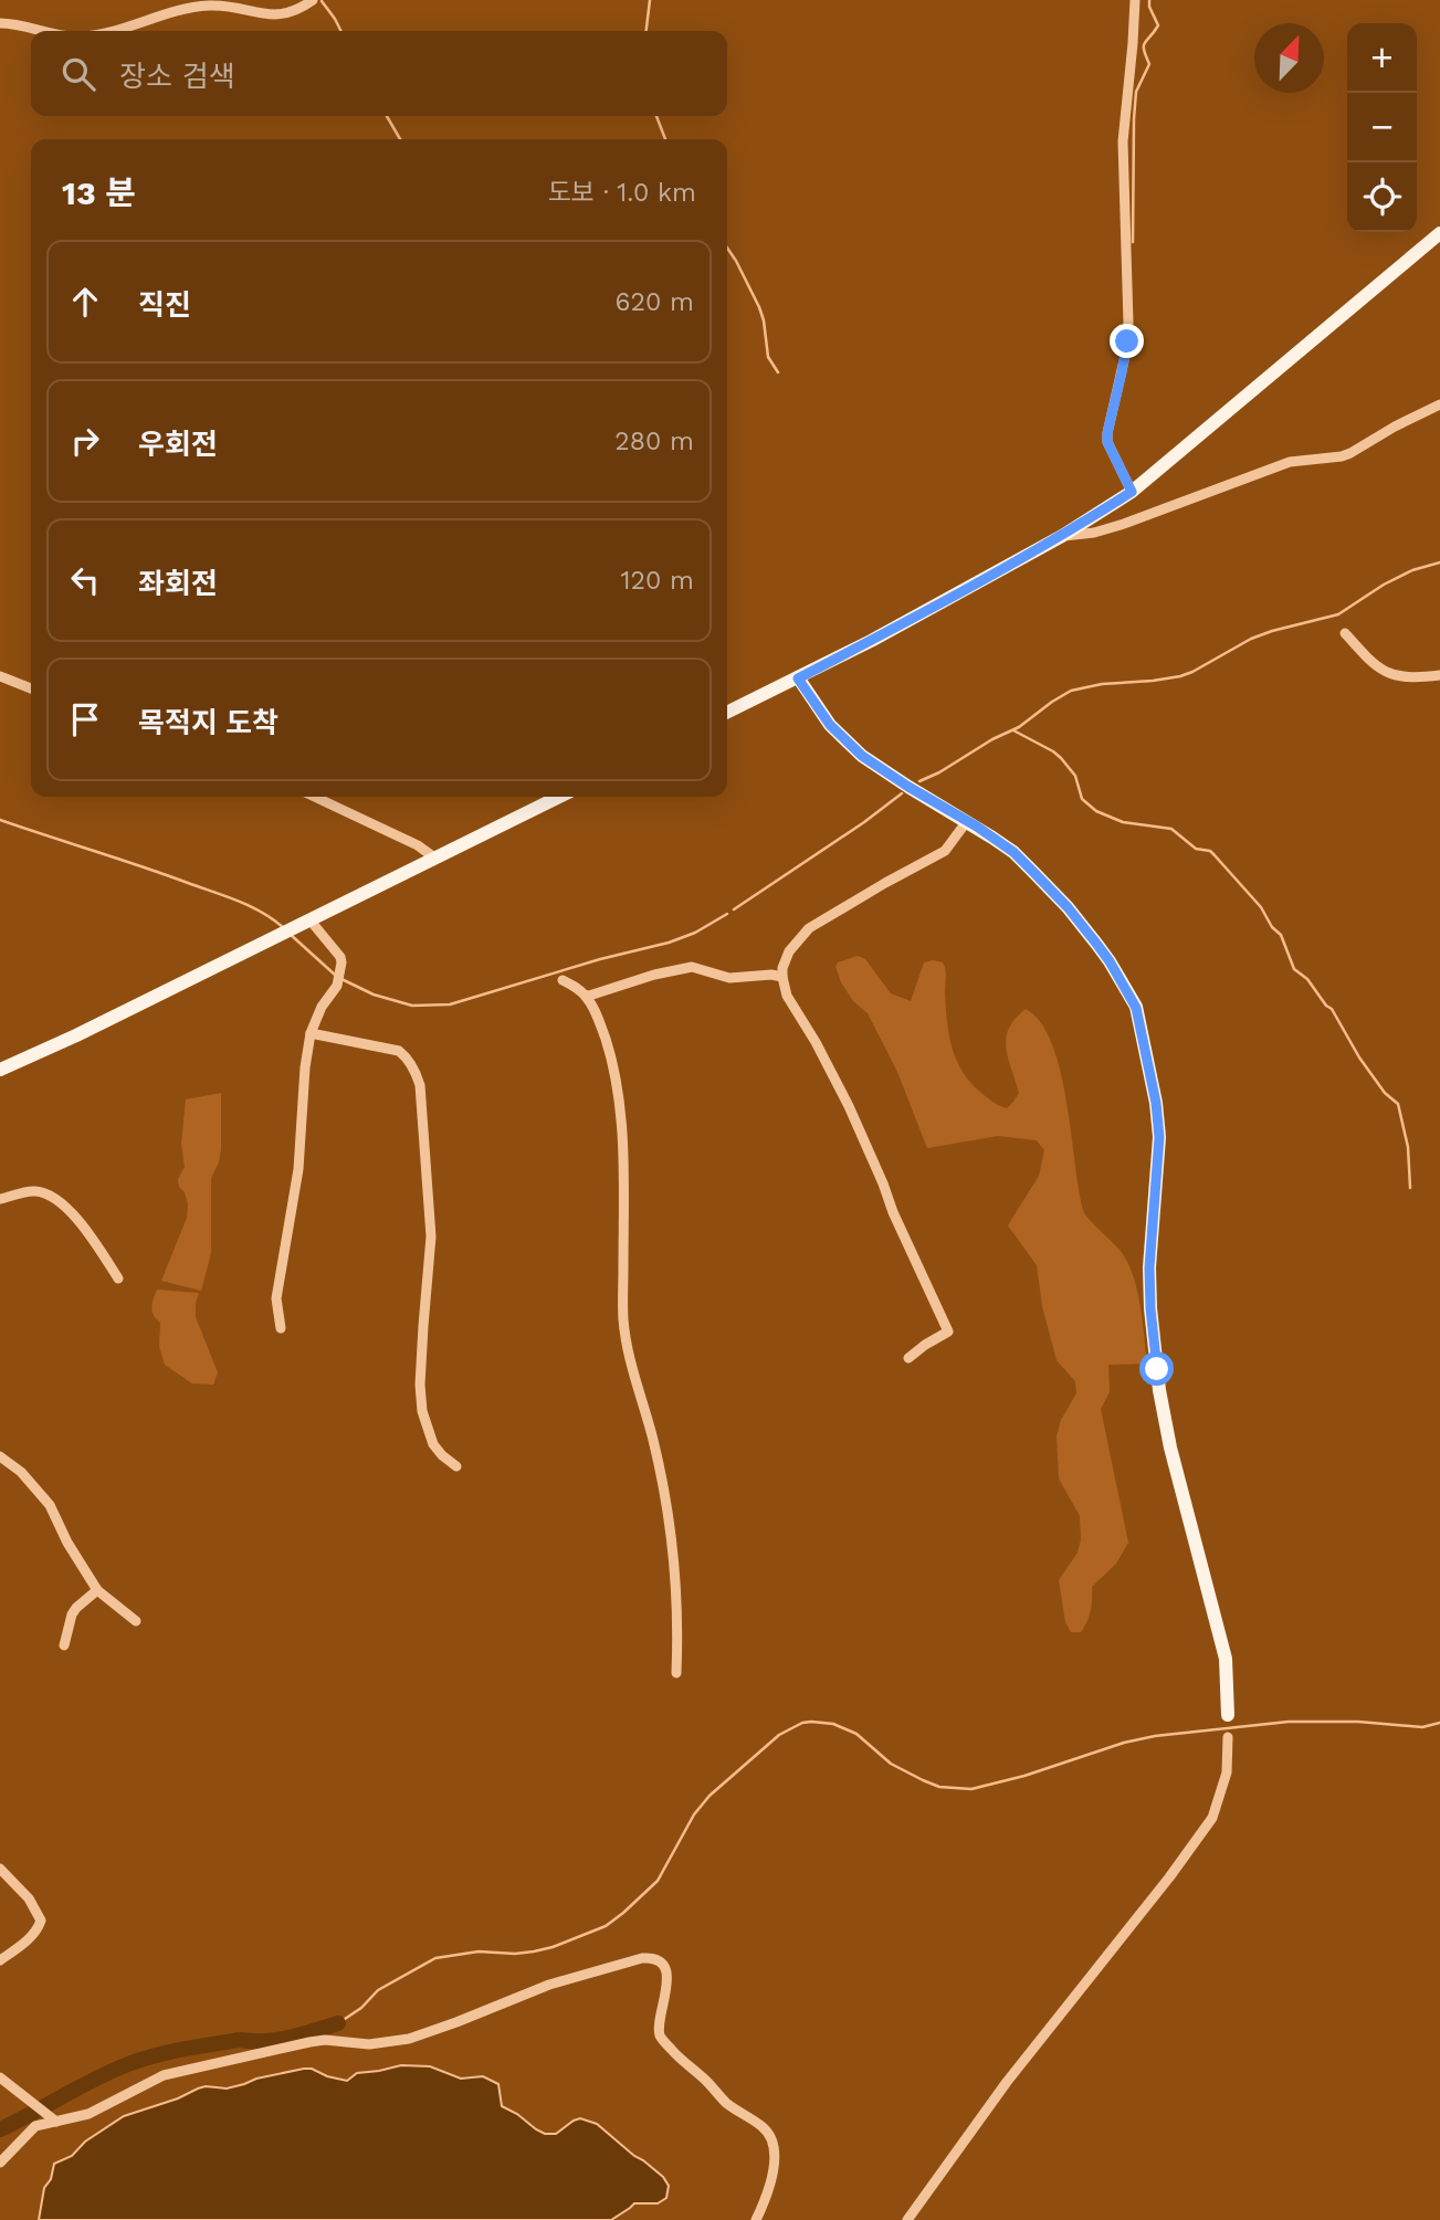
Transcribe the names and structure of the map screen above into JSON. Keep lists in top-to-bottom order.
{
  "north": "top right",
  "page": {
    "map_buttons": ["+", "−"],
    "search": "장소 검색",
    "heading": ["13 분", "도보 · 1.0 km"],
    "list": [
      ["직진", "620 m"],
      ["우회전", "280 m"],
      ["좌회전", "120 m"],
      "목적지 도착"
    ]
  }
}
